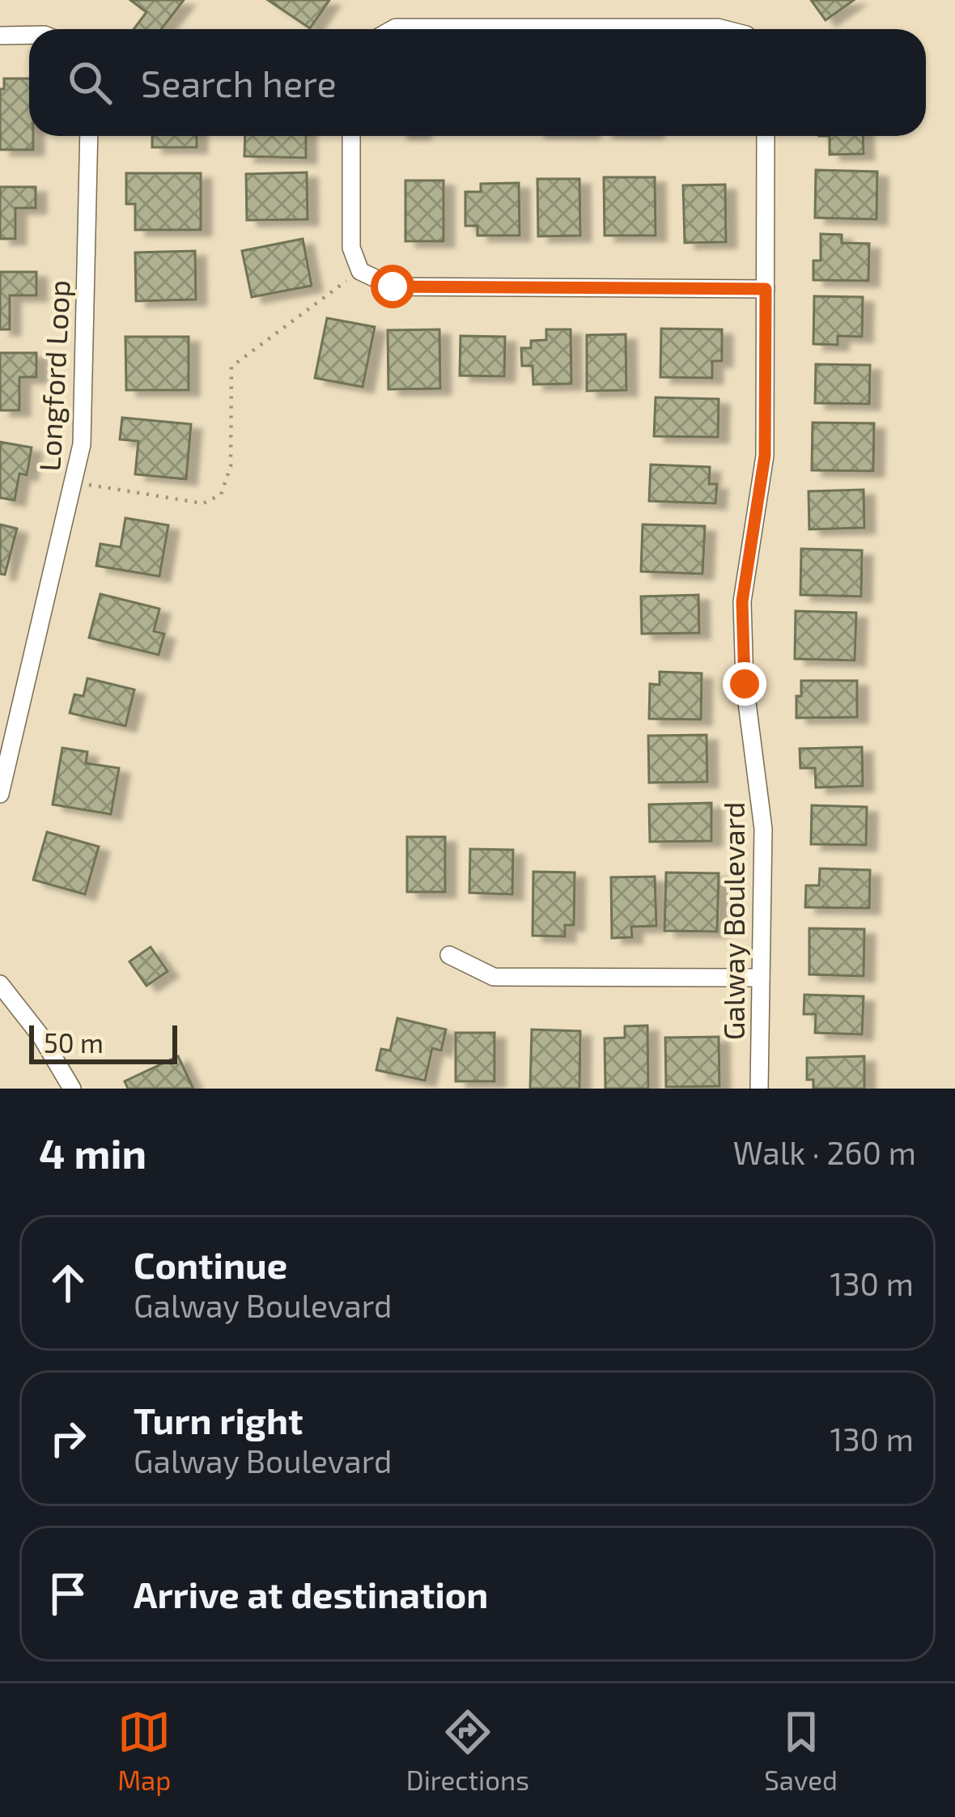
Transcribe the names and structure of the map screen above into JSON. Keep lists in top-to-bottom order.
{
  "streets": {
    "street": ["Longford Loop", "Galway Boulevard"]
  },
  "scale_bar": "50 m",
  "page": {
    "search": "Search here",
    "scale": "50 m",
    "heading": ["4 min", "Walk · 260 m"],
    "list": [
      ["Continue", "Galway Boulevard", "130 m"],
      ["Turn right", "Galway Boulevard", "130 m"],
      "Arrive at destination"
    ],
    "nav": ["Map", "Directions", "Saved"]
  }
}
